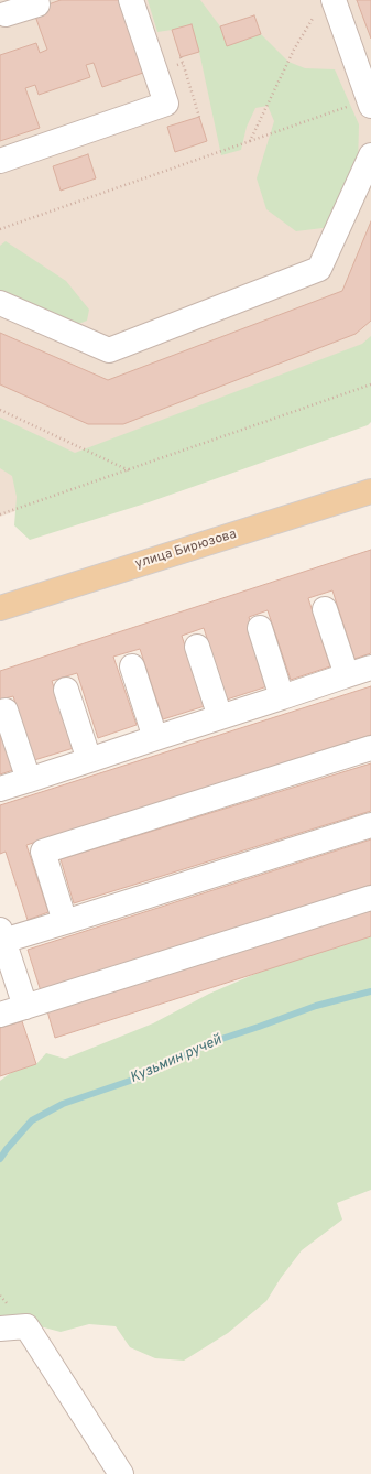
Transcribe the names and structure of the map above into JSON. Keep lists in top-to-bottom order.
{
  "streets": {
    "main road": ["улица Бирюзова"]
  },
  "water": ["Кузьмин ручей"]
}
